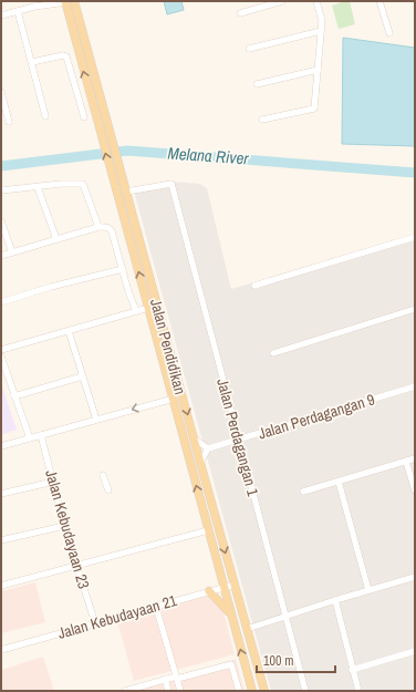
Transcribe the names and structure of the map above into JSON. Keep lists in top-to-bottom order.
{
  "streets": {
    "main road": ["Jalan Pendidikan"],
    "street": [
      "Jalan Perdagangan 9",
      "Jalan Perdagangan 1",
      "Jalan Kebudayaan 23",
      "Jalan Kebudayaan 21"
    ]
  },
  "crossings": [
    ["Jalan Pendidikan", "Jalan Perdagangan 1"],
    ["Jalan Pendidikan", "Jalan Kebudayaan 21"],
    ["Jalan Perdagangan 9", "Jalan Perdagangan 1"],
    ["Jalan Kebudayaan 23", "Jalan Kebudayaan 21"]
  ],
  "water": ["Melana River"],
  "scale_bar": "100 m"
}
